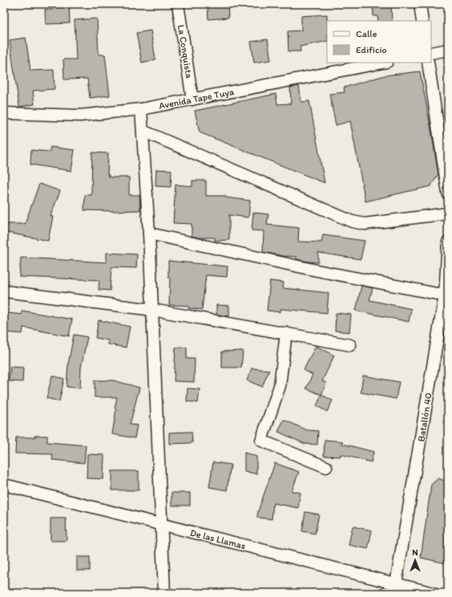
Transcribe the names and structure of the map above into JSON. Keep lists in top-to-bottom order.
{
  "streets": {
    "street": [
      "La Conquista",
      "Avenida Tape Tuya",
      "Batallón 40",
      "De las Llamas"
    ]
  },
  "crossings": [
    ["La Conquista", "Avenida Tape Tuya"],
    ["Batallón 40", "De las Llamas"]
  ],
  "legend": ["Calle", "Edificio"],
  "north": "top"
}
